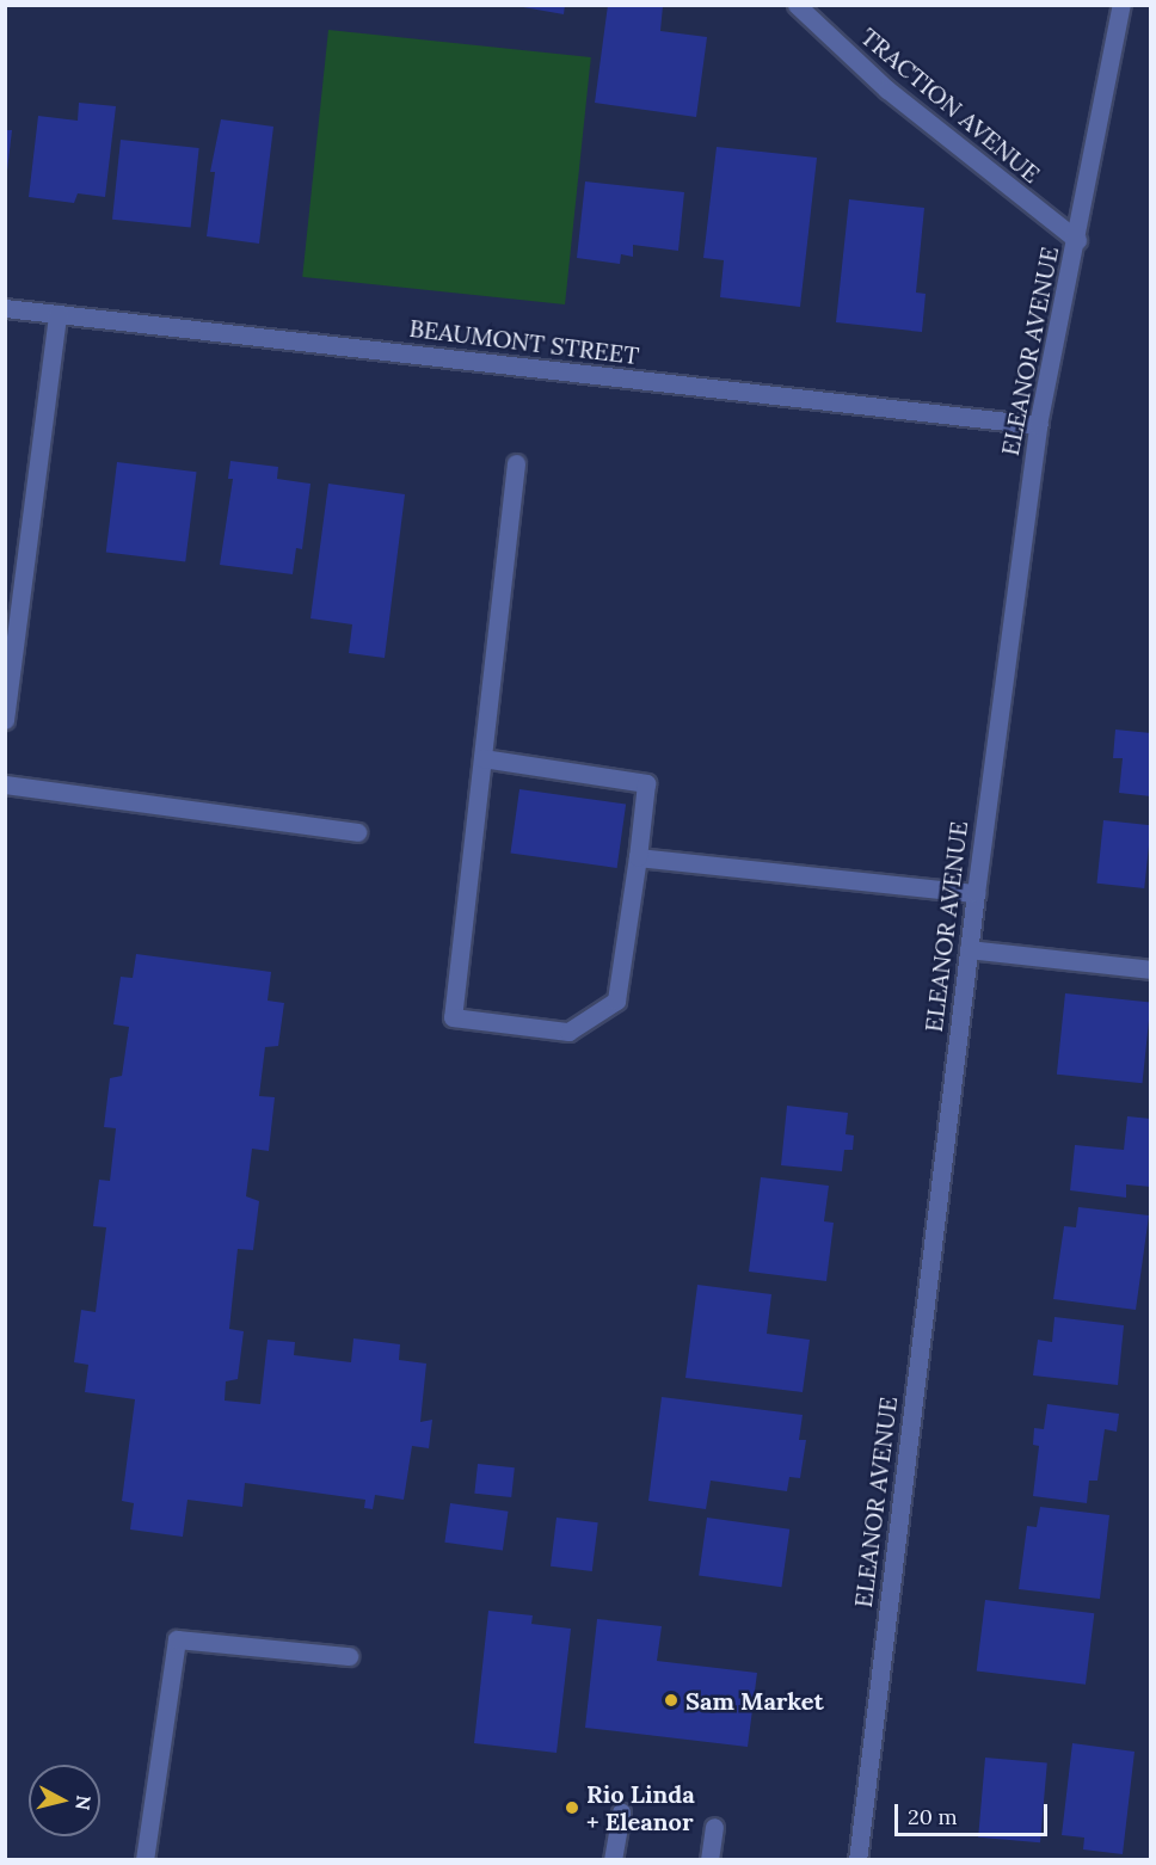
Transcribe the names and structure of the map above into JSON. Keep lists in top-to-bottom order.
{
  "streets": {
    "street": ["TRACTION AVENUE", "BEAUMONT STREET", "ELEANOR AVENUE"]
  },
  "crossings": [
    ["TRACTION AVENUE", "ELEANOR AVENUE"],
    ["BEAUMONT STREET", "ELEANOR AVENUE"]
  ],
  "places": ["Sam Market", "Rio Linda + Eleanor"],
  "scale_bar": "20 m",
  "north": "right"
}
